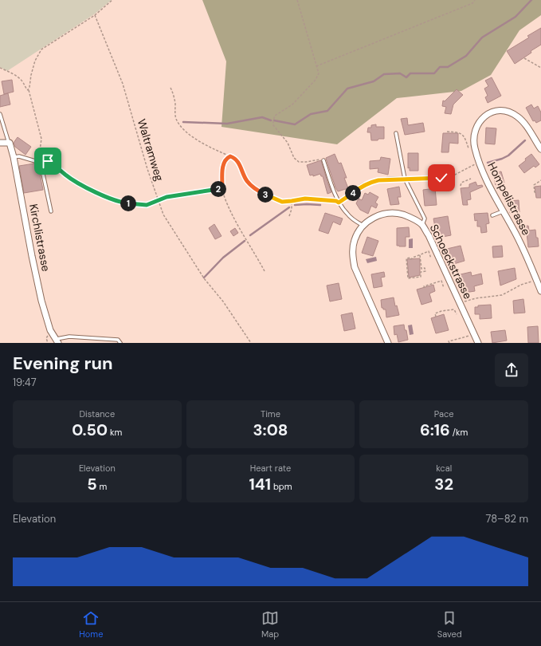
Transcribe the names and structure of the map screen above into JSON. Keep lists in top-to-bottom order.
{
  "streets": {
    "street": ["Hompelistrasse", "Kirchlistrasse", "Schoeckstrasse"],
    "path": ["Waltramweg"]
  },
  "page": {
    "pins": [
      "2",
      "4",
      "3",
      "1"
    ],
    "heading": ["Evening run", "19:47"],
    "stats": [
      ["Distance", "0.50 km"],
      ["Time", "3:08"],
      ["Pace", "6:16 /km"],
      ["Elevation", "5 m"],
      ["Heart rate", "141 bpm"],
      ["kcal", "32"]
    ],
    "chart": ["Elevation", "78–82 m"],
    "tabs": ["Home", "Map", "Saved"]
  }
}
